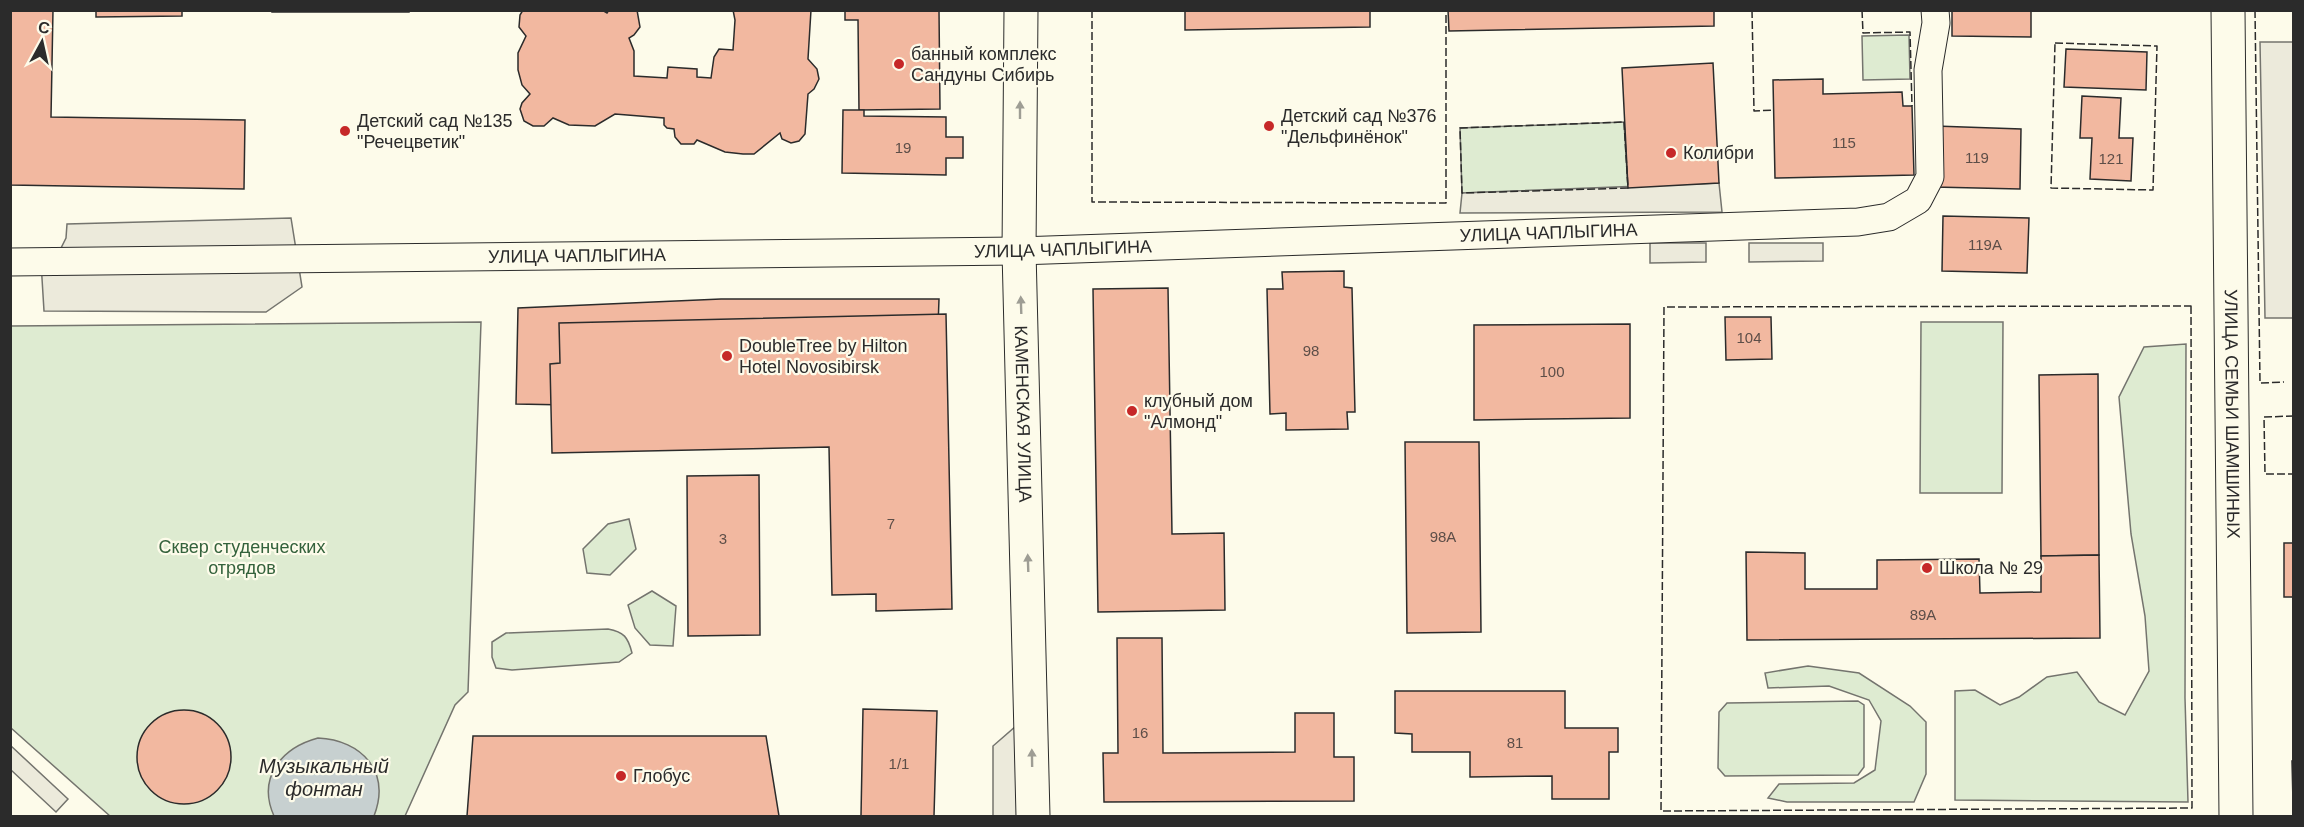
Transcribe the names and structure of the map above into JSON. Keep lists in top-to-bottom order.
{
  "streets": {
    "street": ["УЛИЦА ЧАПЛЫГИНА", "УЛИЦА СЕМЬИ ШАМШИНЫХ", "КАМЕНСКАЯ УЛИЦА"]
  },
  "crossings": [
    ["УЛИЦА ЧАПЛЫГИНА", "КАМЕНСКАЯ УЛИЦА"]
  ],
  "one_way": ["КАМЕНСКАЯ УЛИЦА"],
  "water": ["Музыкальный фонтан"],
  "parks": ["Сквер студенческих отрядов"],
  "places": [
    "банный комплекс Сандуны Сибирь",
    "Детский сад №376 \"Дельфинёнок\"",
    "Детский сад №135 \"Речецветик\"",
    "Колибри",
    "DoubleTree by Hilton Hotel Novosibirsk",
    "клубный дом \"Алмонд\"",
    "Школа № 29",
    "Глобус"
  ],
  "house_numbers": [
    "115",
    "19",
    "119",
    "121",
    "119А",
    "104",
    "98",
    "100",
    "7",
    "98А",
    "3",
    "89А",
    "16",
    "81",
    "1/1"
  ],
  "north": "top"
}
